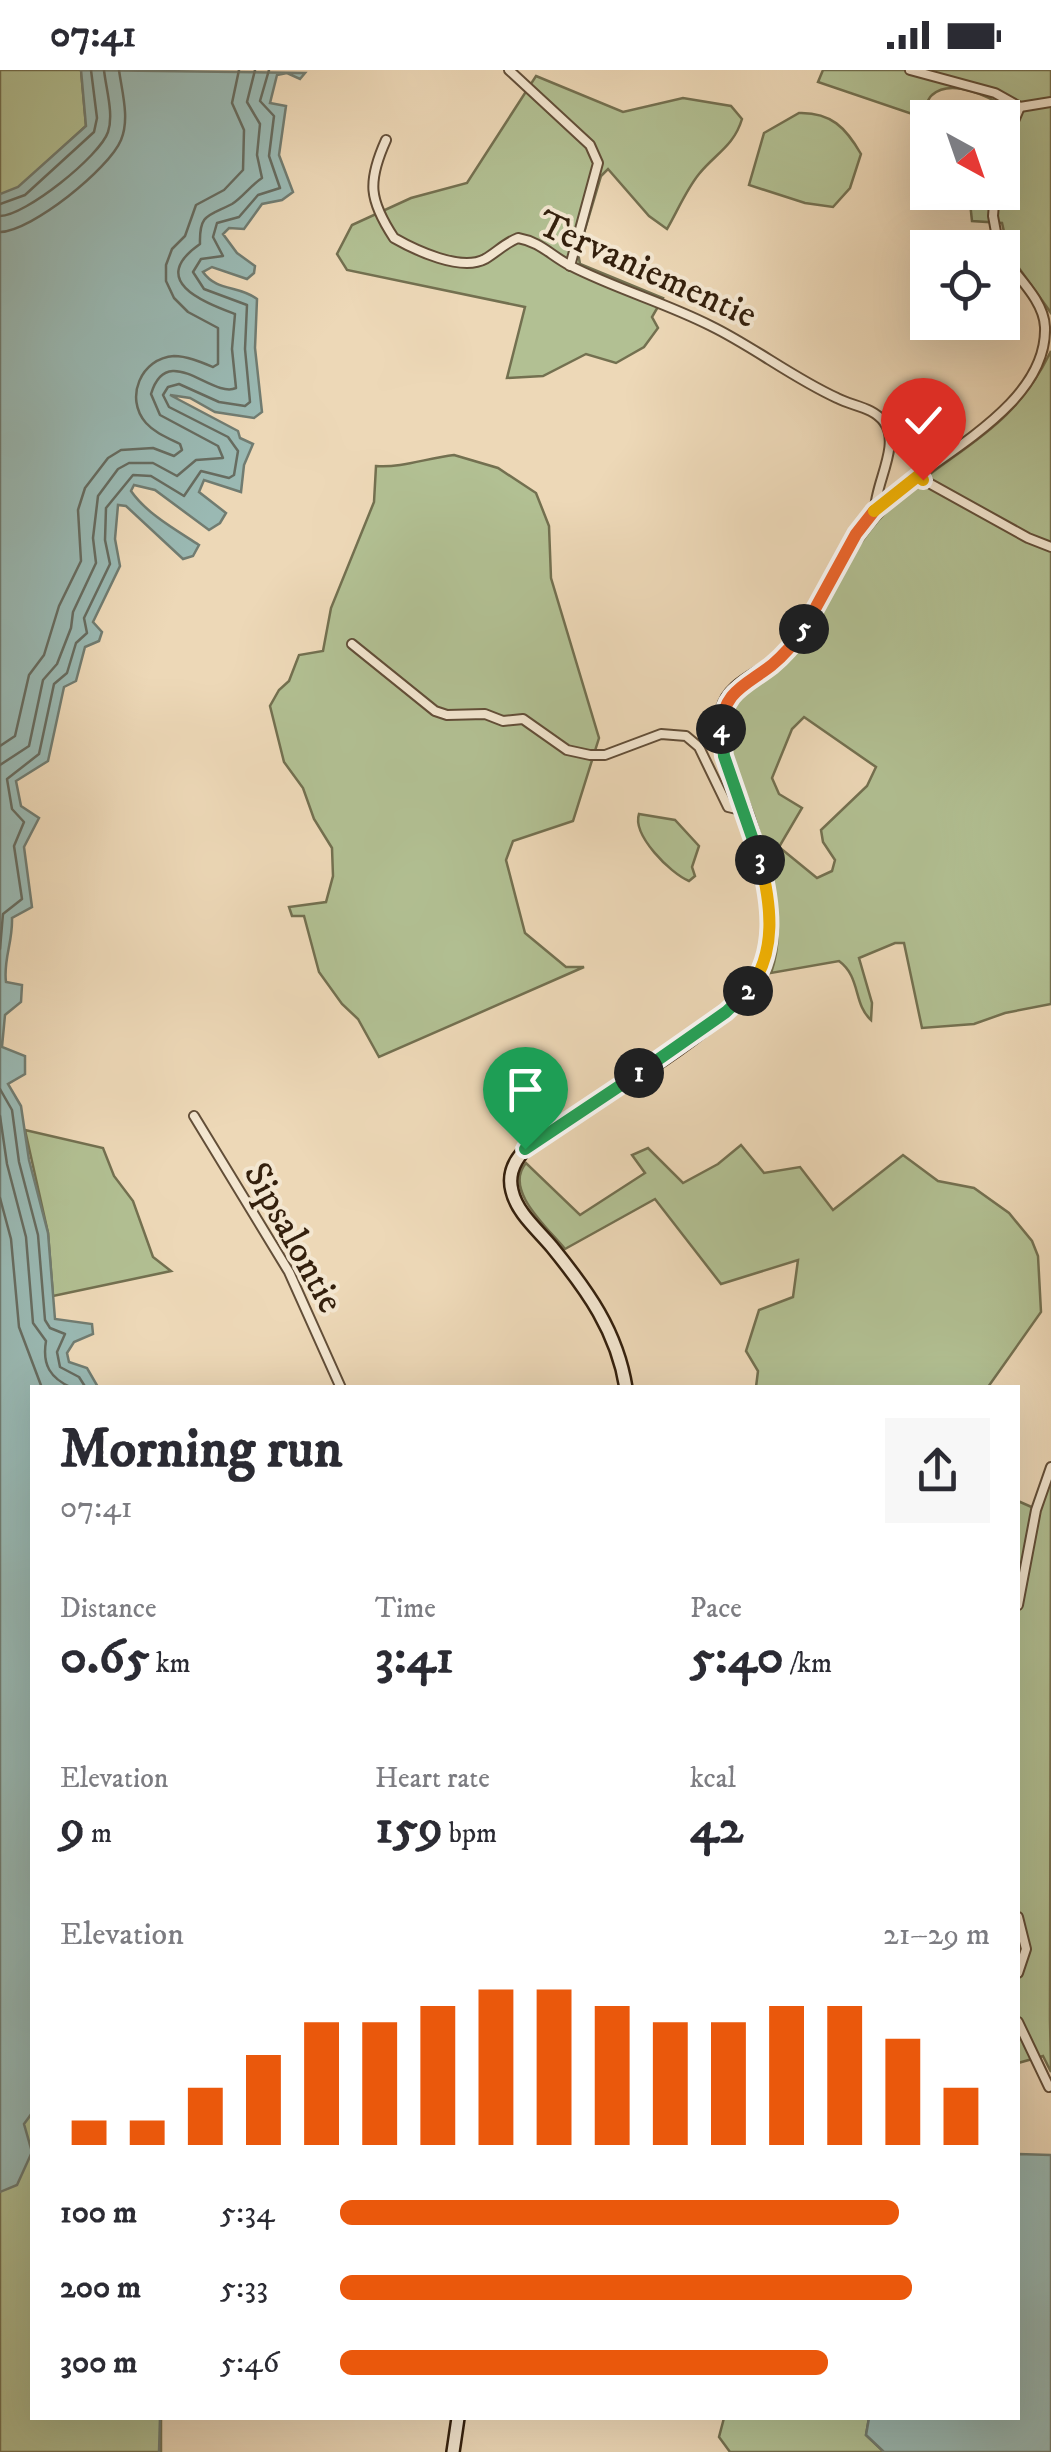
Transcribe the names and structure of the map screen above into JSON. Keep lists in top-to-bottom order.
{
  "streets": {
    "street": ["Tervaniementie", "Sipsalontie"]
  },
  "north": "bottom right",
  "page": {
    "status": "07:41",
    "pins": [
      "5",
      "4",
      "3",
      "2",
      "1"
    ],
    "heading": ["Morning run", "07:41"],
    "stats": [
      ["Distance", "0.65 km"],
      ["Time", "3:41"],
      ["Pace", "5:40 /km"],
      ["Elevation", "9 m"],
      ["Heart rate", "159 bpm"],
      ["kcal", "42"]
    ],
    "chart": ["Elevation", "21–29 m"],
    "list": [
      {
        "name": "100 m",
        "note": "5:34"
      },
      {
        "name": "200 m",
        "note": "5:33"
      },
      {
        "name": "300 m",
        "note": "5:46"
      }
    ]
  }
}
